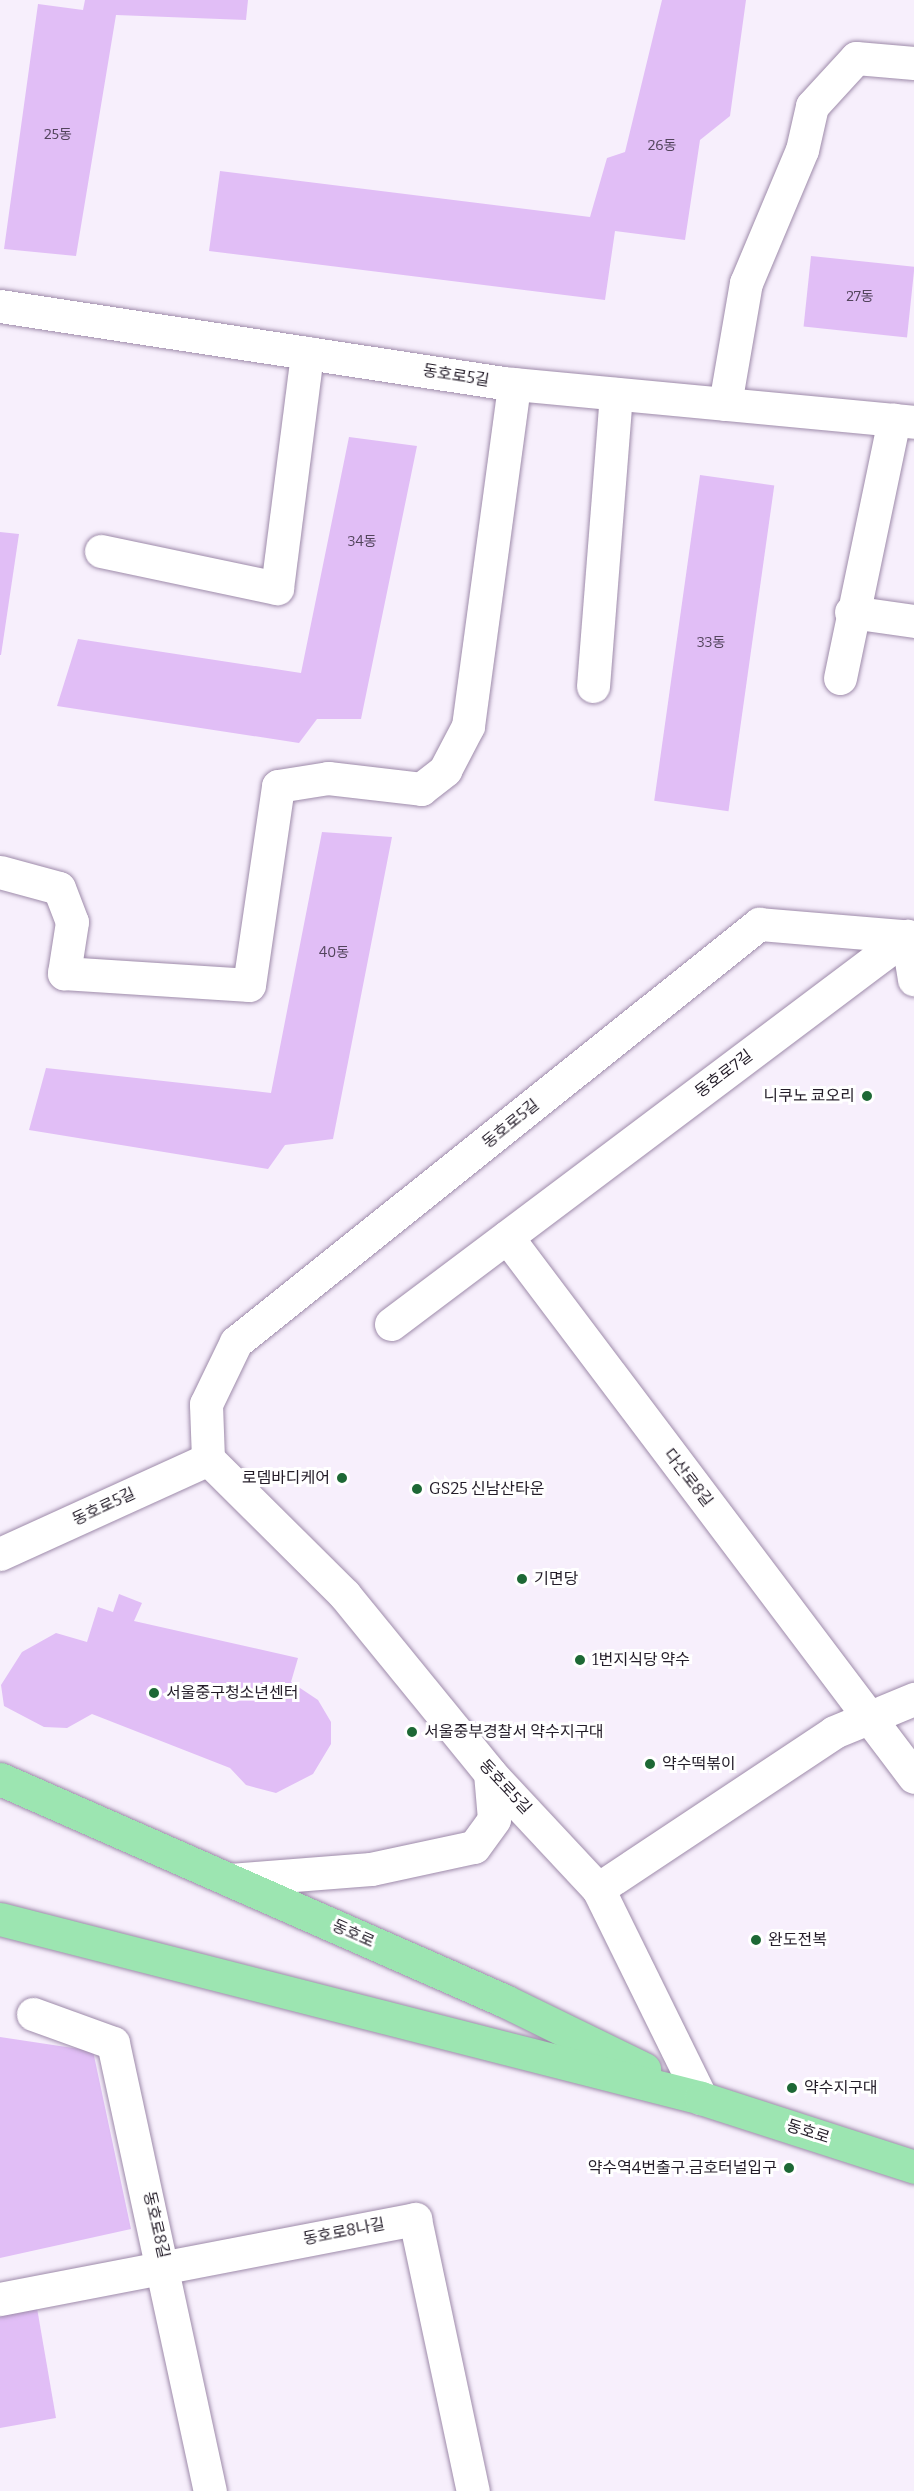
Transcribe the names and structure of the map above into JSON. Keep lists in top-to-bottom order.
{
  "streets": {
    "main road": ["동호로"],
    "street": [
      "동호로5길",
      "동호로7길",
      "다산로8길",
      "동호로8길",
      "동호로8나길"
    ]
  },
  "crossings": [
    ["동호로5길", "동호로7길"],
    ["동호로5길", "동호로"],
    ["동호로7길", "다산로8길"],
    ["동호로8길", "동호로8나길"]
  ],
  "places": [
    "니쿠노 쿄오리",
    "로뎀바디케어",
    "GS25 신남산타운",
    "기면당",
    "1번지식당 약수",
    "서울중구청소년센터",
    "서울중부경찰서 약수지구대",
    "약수떡볶이",
    "완도전복",
    "약수지구대",
    "약수역4번출구.금호터널입구"
  ],
  "house_numbers": [
    "25동",
    "26동",
    "27동",
    "34동",
    "33동",
    "40동"
  ]
}
